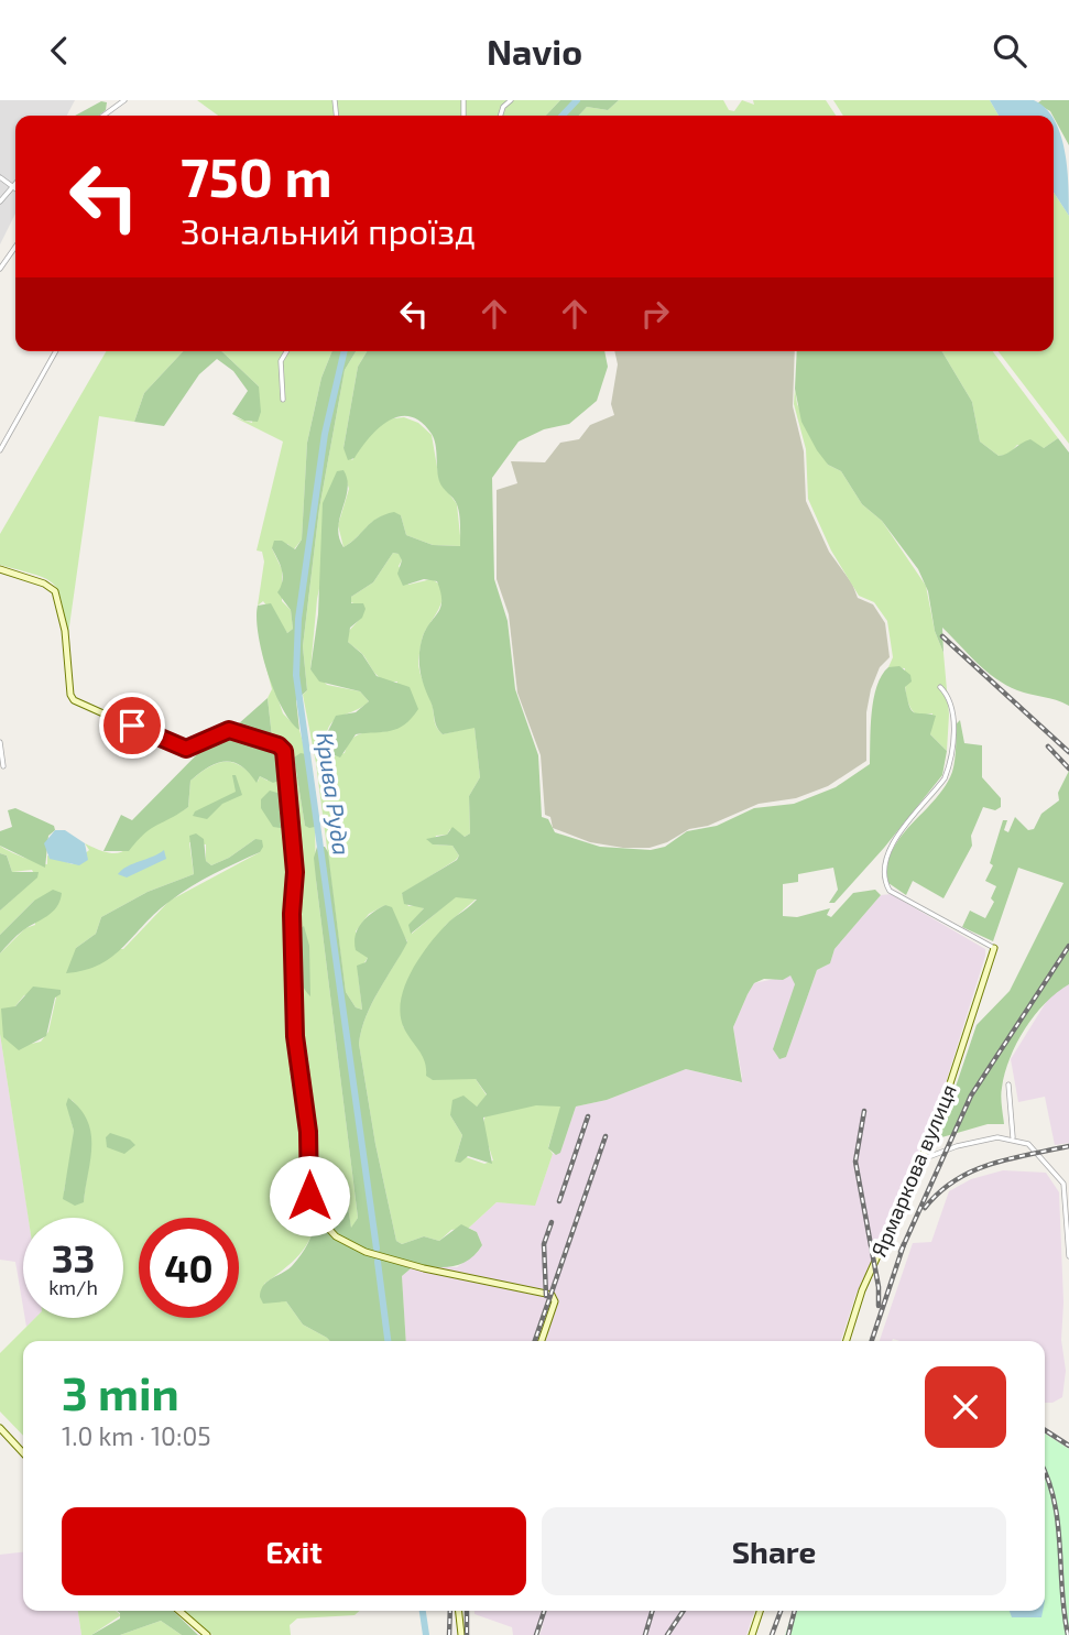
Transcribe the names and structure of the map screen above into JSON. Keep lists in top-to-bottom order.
{
  "streets": {
    "street": ["Ярмаркова вулиця"]
  },
  "water": ["Крива Руда"],
  "page": {
    "header": "Navio",
    "turn": ["750 m", "Зональний проїзд"],
    "speed": "33 km/h",
    "limit": "40",
    "heading": ["3 min", "1.0 km · 10:05"],
    "buttons": ["Exit", "Share"]
  }
}
